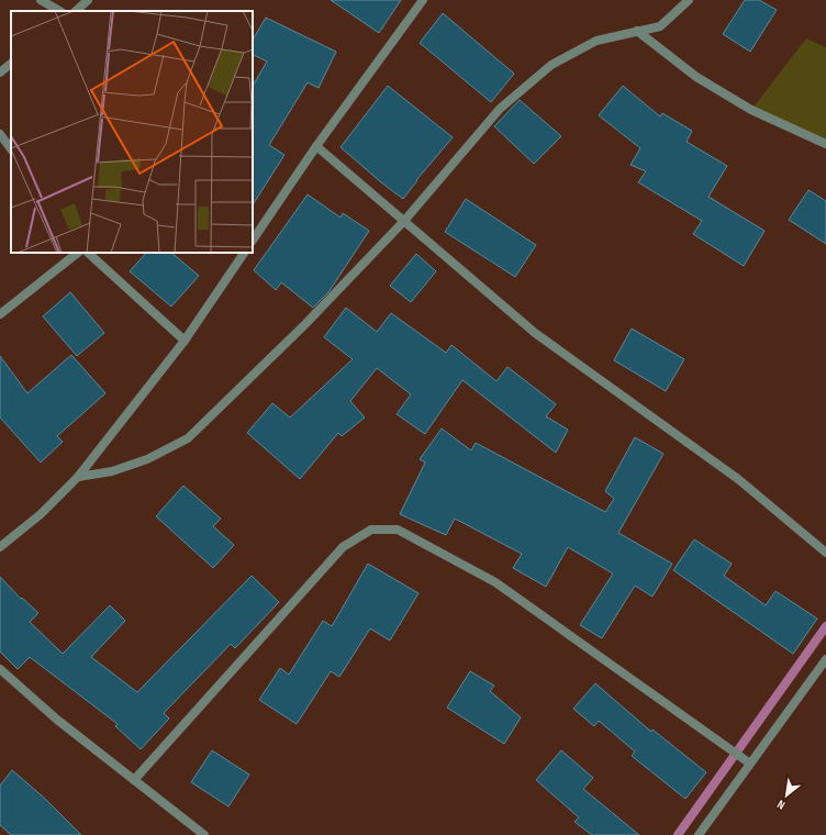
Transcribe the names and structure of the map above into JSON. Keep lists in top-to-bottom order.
{
  "north": "bottom left"
}
